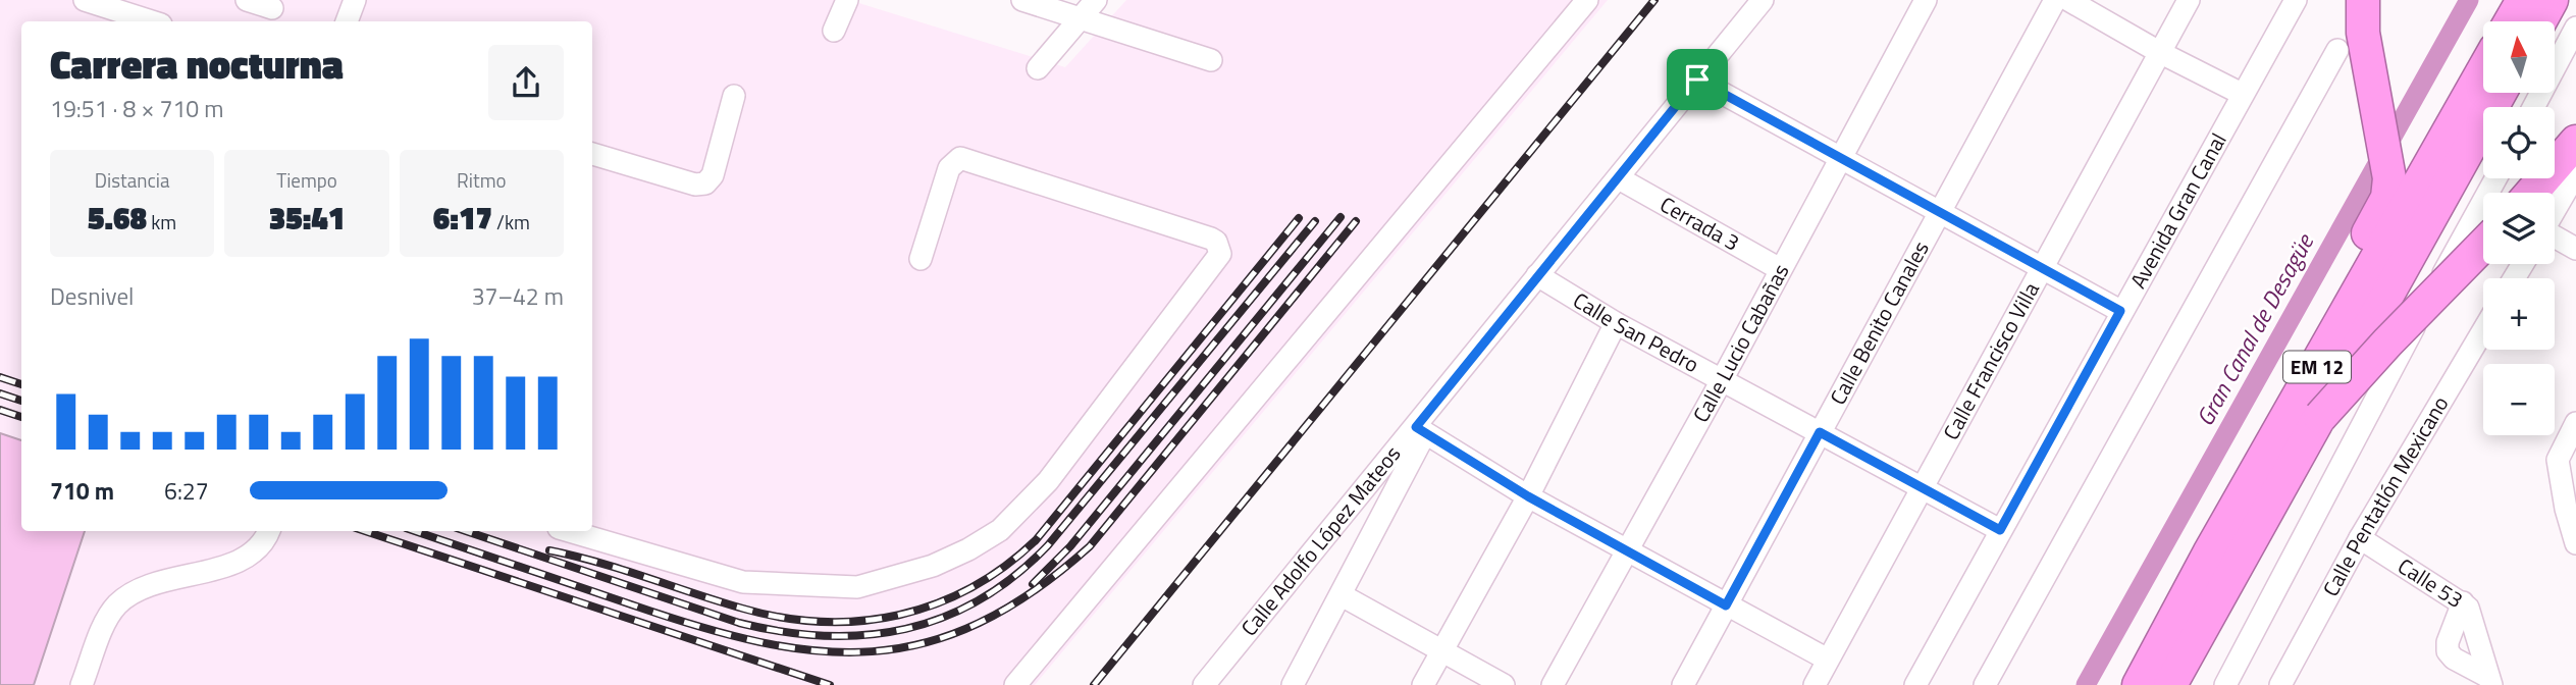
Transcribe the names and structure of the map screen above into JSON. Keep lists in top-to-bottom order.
{
  "streets": {
    "highway": ["EM 12"],
    "street": [
      "Avenida Gran Canal",
      "Cerrada 3",
      "Calle Benito Canales",
      "Calle San Pedro",
      "Calle Lucio Cabañas",
      "Calle Francisco Villa",
      "Calle Pentatlón Mexicano",
      "Calle Adolfo López Mateos",
      "Calle 53"
    ]
  },
  "crossings": [
    ["Avenida Gran Canal", "Calle San Pedro"],
    ["Cerrada 3", "Calle Lucio Cabañas"],
    ["Cerrada 3", "Calle Adolfo López Mateos"],
    ["Calle Benito Canales", "Calle San Pedro"],
    ["Calle San Pedro", "Calle Lucio Cabañas"],
    ["Calle San Pedro", "Calle Francisco Villa"],
    ["Calle San Pedro", "Calle Adolfo López Mateos"],
    ["Calle Pentatlón Mexicano", "Calle 53"]
  ],
  "water": ["Gran Canal de Desagüe"],
  "north": "top",
  "page": {
    "map_buttons": ["+", "−"],
    "heading": ["Carrera nocturna", "19:51 · 8 × 710 m"],
    "stats": [
      ["Distancia", "5.68 km"],
      ["Tiempo", "35:41"],
      ["Ritmo", "6:17 /km"]
    ],
    "chart": ["Desnivel", "37–42 m"],
    "list": [
      {
        "name": "710 m",
        "note": "6:27"
      }
    ]
  }
}
